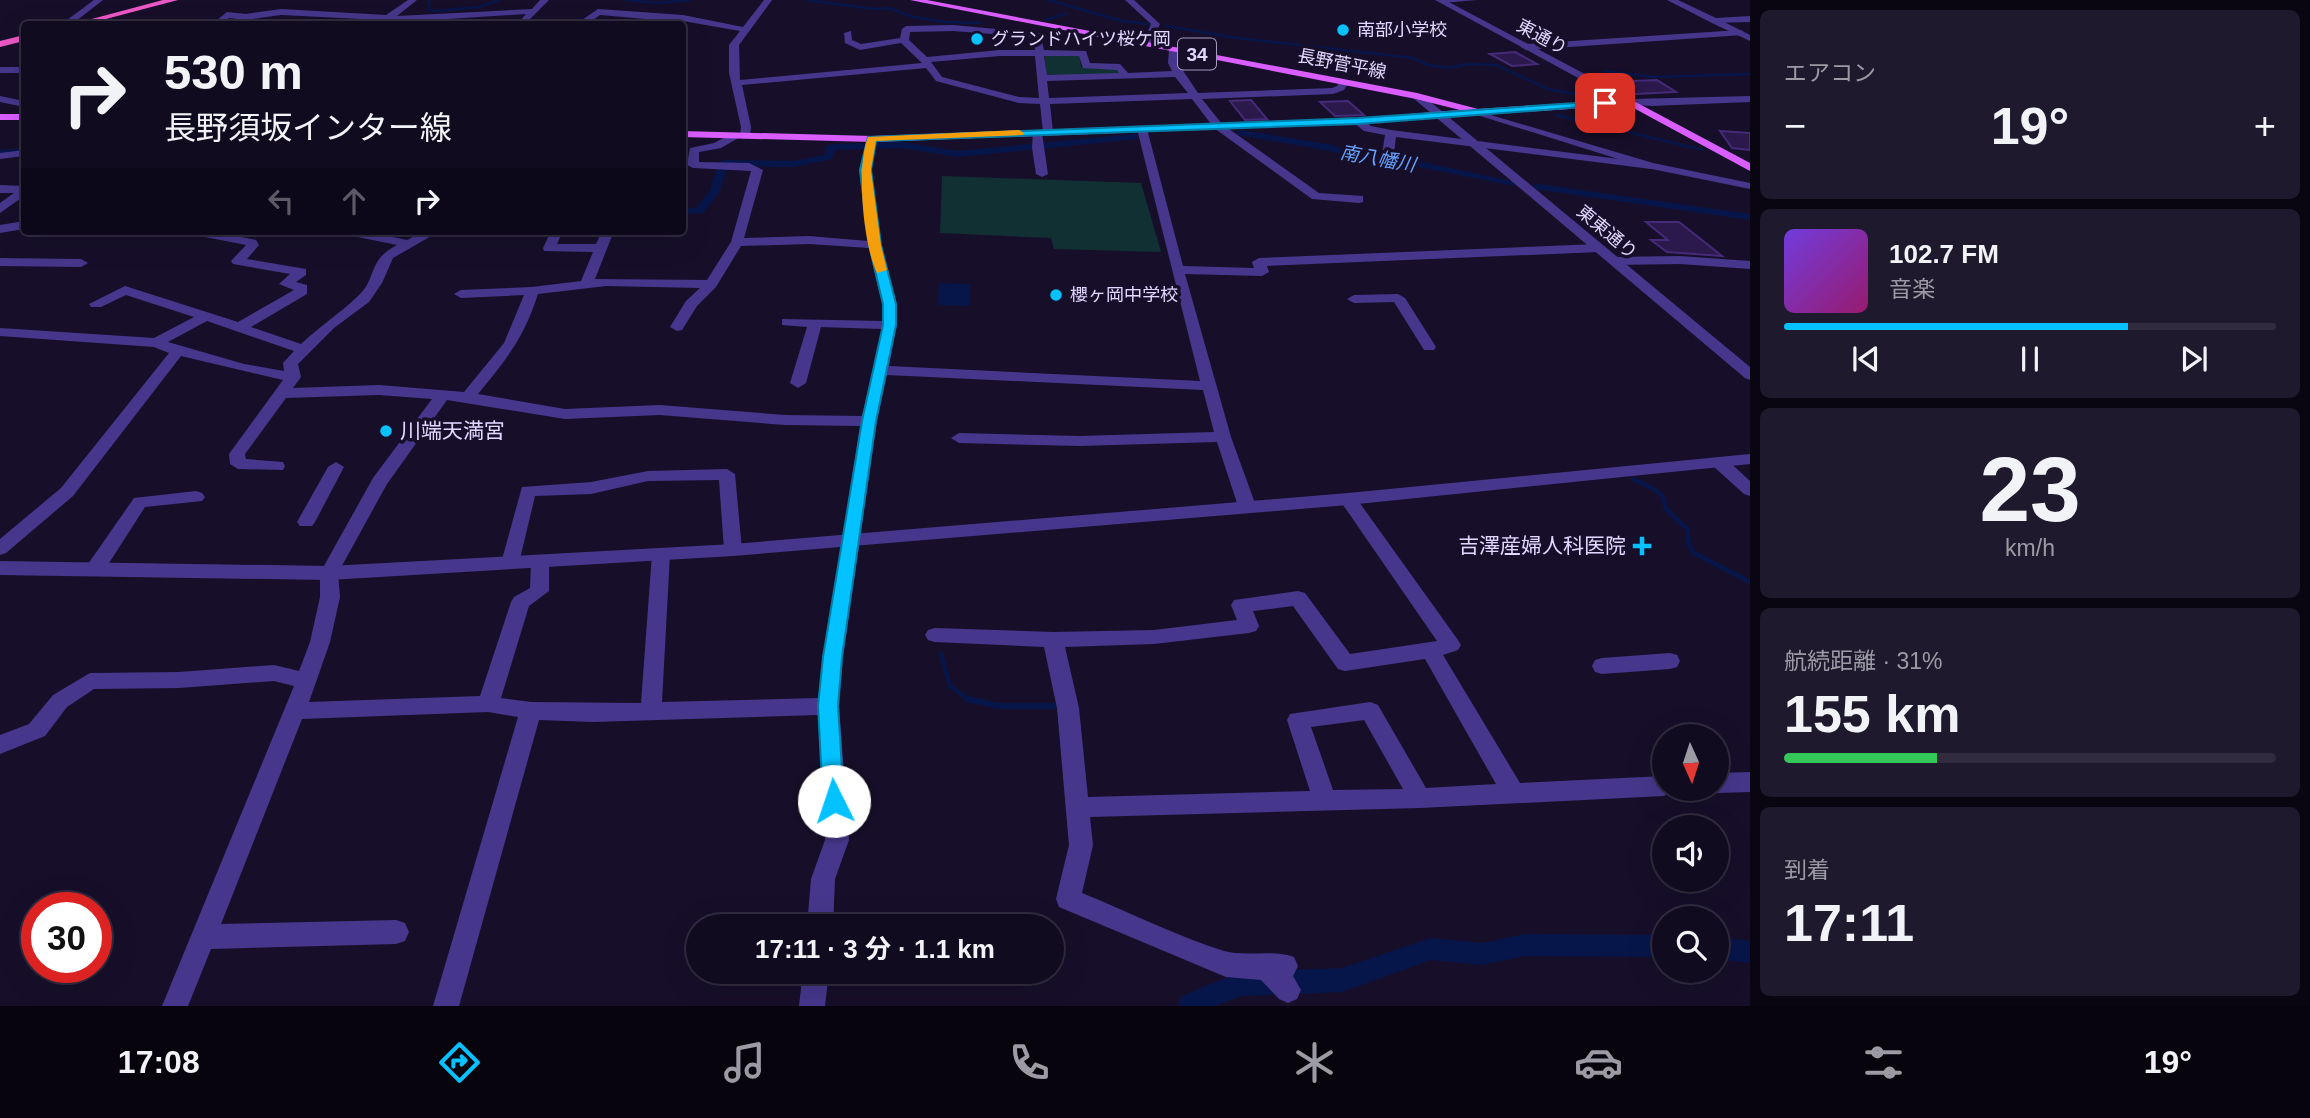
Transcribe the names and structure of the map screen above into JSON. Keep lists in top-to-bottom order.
{
  "streets": {
    "main road": ["34", "長野菅平線"],
    "street": ["東通り", "東東通り"]
  },
  "crossings": [
    ["東通り", "長野菅平線"],
    ["長野菅平線", "東東通り"]
  ],
  "water": ["南八幡川"],
  "places": {
    "other": [
      "南部小学校",
      "グランドハイツ桜ケ岡",
      "櫻ヶ岡中学校",
      "川端天満宮"
    ],
    "health": ["吉澤産婦人科医院"]
  },
  "north": "bottom",
  "page": {
    "tile": [
      "エアコン",
      ["23", "km/h"],
      ["航続距離 · 31%", "155 km"],
      ["到着", "17:11"]
    ],
    "turn": ["530 m", "長野須坂インター線"],
    "heat": ["−", "19°", "+"],
    "song": ["102.7 FM", "音楽"],
    "limit": "30",
    "trip": "17:11 · 3 分 · 1.1 km",
    "tabs": ["17:08", "19°"]
  }
}
